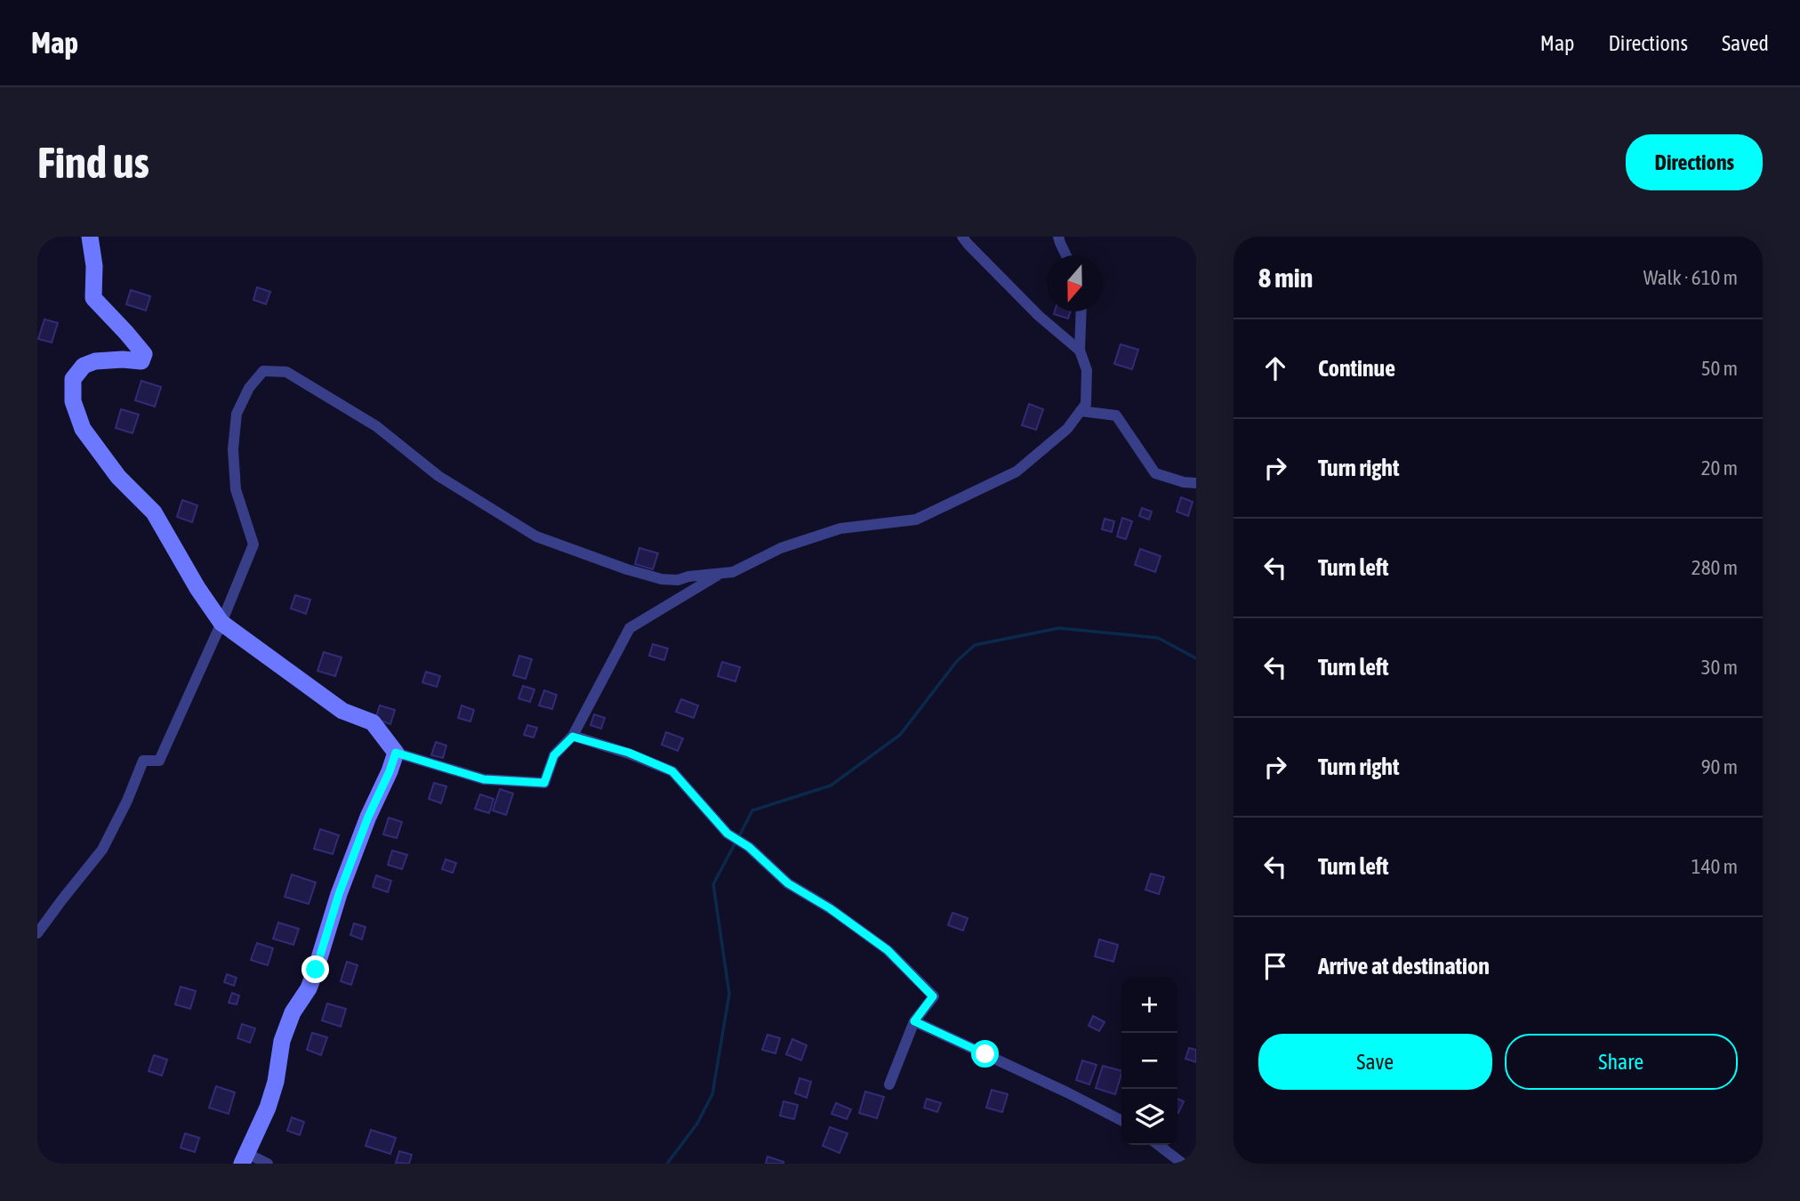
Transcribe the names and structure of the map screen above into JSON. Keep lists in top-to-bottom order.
{
  "north": "bottom",
  "page": {
    "header": "Map",
    "nav": ["Map", "Directions", "Saved"],
    "buttons": [
      "Directions",
      ["Save", "Share"]
    ],
    "title": "Find us",
    "heading": ["8 min", "Walk · 610 m"],
    "list": [
      ["Continue", "50 m"],
      ["Turn right", "20 m"],
      ["Turn left", "280 m"],
      ["Turn left", "30 m"],
      ["Turn right", "90 m"],
      ["Turn left", "140 m"],
      "Arrive at destination"
    ],
    "map_buttons": ["+", "−"]
  }
}
